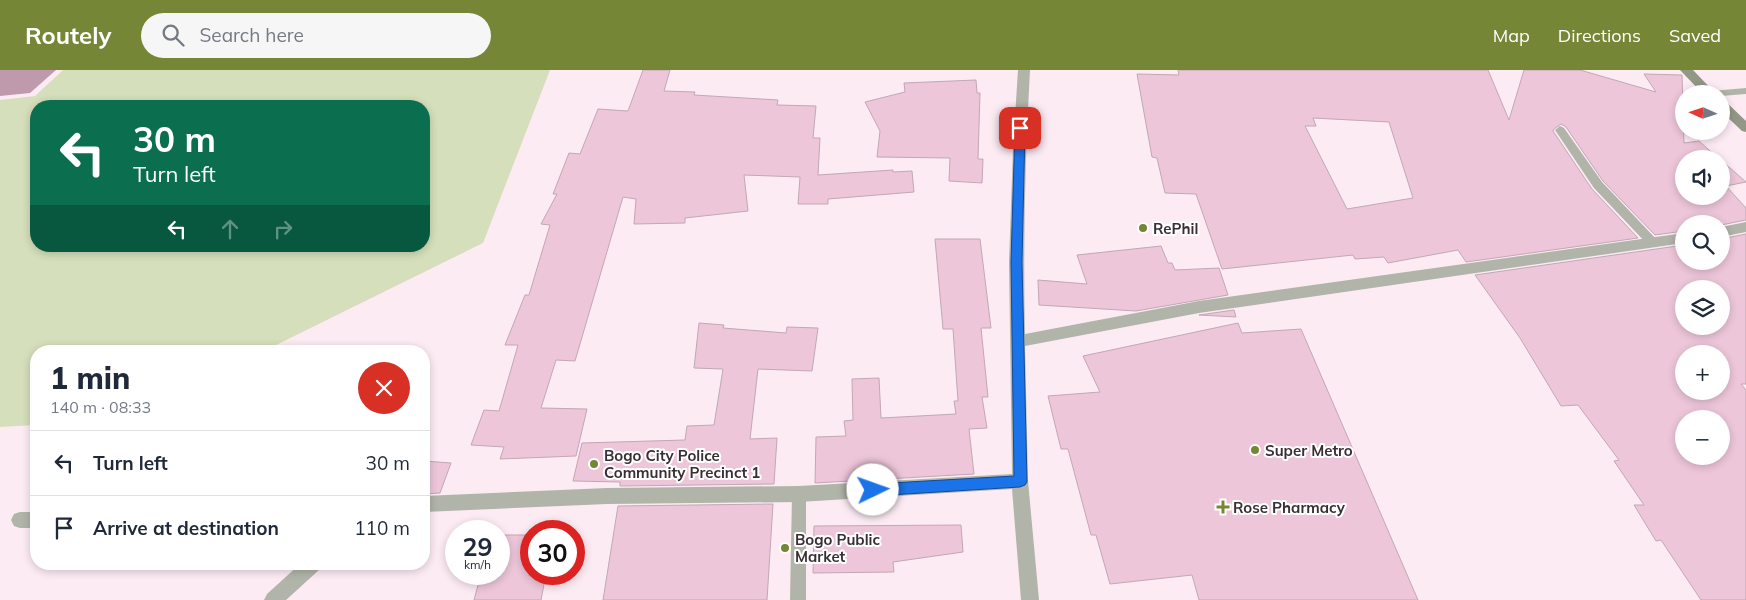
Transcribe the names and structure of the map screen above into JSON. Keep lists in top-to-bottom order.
{
  "places": {
    "other": [
      "RePhil",
      "Super Metro",
      "Bogo City Police Community Precinct 1",
      "Bogo Public Market"
    ],
    "health": ["Rose Pharmacy"]
  },
  "north": "left",
  "page": {
    "header": "Routely",
    "search": "Search here",
    "nav": ["Map", "Directions", "Saved"],
    "map_buttons": ["+", "−"],
    "turn": ["30 m", "Turn left"],
    "heading": ["1 min", "140 m · 08:33"],
    "list": [
      {
        "name": "Turn left",
        "value": "30 m"
      },
      {
        "name": "Arrive at destination",
        "value": "110 m"
      }
    ],
    "speed": "29 km/h",
    "limit": "30"
  }
}
